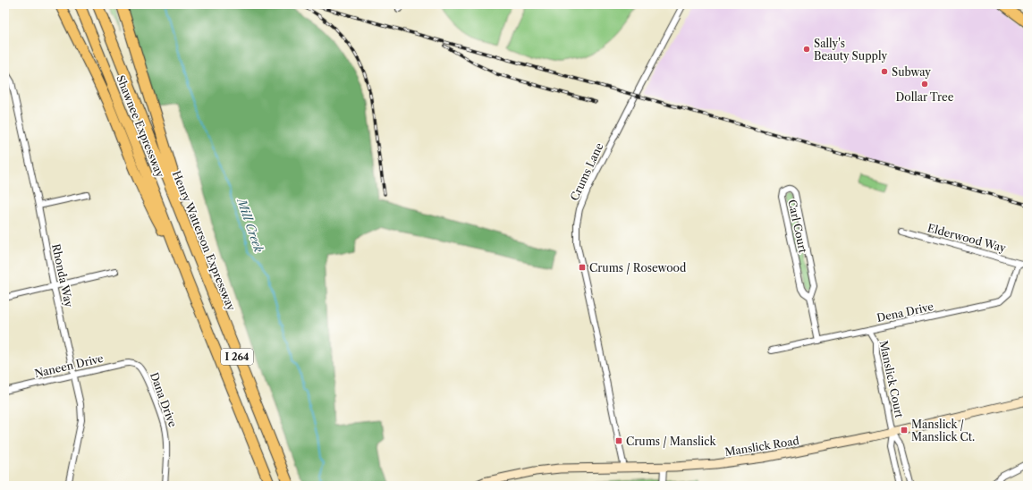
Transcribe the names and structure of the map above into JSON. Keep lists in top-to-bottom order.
{
  "streets": {
    "highway": ["Shawnee Expressway", "Henry Watterson Expressway", "I 264"],
    "main road": ["Manslick Road"],
    "street": [
      "Crums Lane",
      "Carl Court",
      "Elderwood Way",
      "Rhonda Way",
      "Dena Drive",
      "Naneen Drive",
      "Manslick Court",
      "Dana Drive"
    ]
  },
  "crossings": [
    ["Shawnee Expressway", "I 264"],
    ["Crums Lane", "Manslick Road"],
    ["Carl Court", "Dena Drive"],
    ["Elderwood Way", "Dena Drive"],
    ["Rhonda Way", "Naneen Drive"],
    ["Dena Drive", "Manslick Court"],
    ["Naneen Drive", "Dana Drive"],
    ["Manslick Court", "Manslick Road"]
  ],
  "water": ["Mill Creek"],
  "places": {
    "other": ["Sally's Beauty Supply", "Subway", "Dollar Tree"],
    "transit": ["Crums / Rosewood", "Manslick / Manslick Ct.", "Crums / Manslick"]
  }
}
